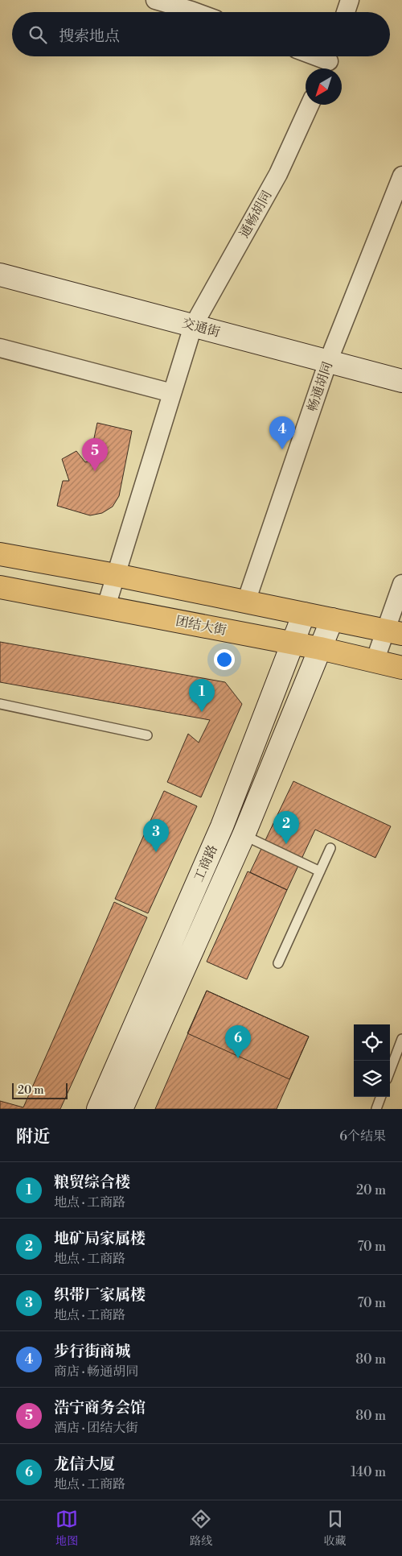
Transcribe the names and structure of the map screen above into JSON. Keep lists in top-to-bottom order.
{
  "streets": {
    "main road": ["交通街", "团结大街", "工商路"],
    "street": ["通畅胡同", "畅通胡同"]
  },
  "crossings": [
    ["通畅胡同", "交通街"],
    ["通畅胡同", "团结大街"],
    ["交通街", "畅通胡同"],
    ["团结大街", "工商路"]
  ],
  "scale_bar": "20 m",
  "north": "bottom left",
  "page": {
    "search": "搜索地点",
    "pins": [
      "4",
      "5",
      "1",
      "2",
      "3",
      "6"
    ],
    "scale": "20 m",
    "heading": ["附近", "6个结果"],
    "list": [
      {
        "mark": "1",
        "name": "粮贸综合楼",
        "note": "地点 · 工商路",
        "value": "20 m"
      },
      {
        "mark": "2",
        "name": "地矿局家属楼",
        "note": "地点 · 工商路",
        "value": "70 m"
      },
      {
        "mark": "3",
        "name": "织带厂家属楼",
        "note": "地点 · 工商路",
        "value": "70 m"
      },
      {
        "mark": "4",
        "name": "步行街商城",
        "note": "商店 · 畅通胡同",
        "value": "80 m"
      },
      {
        "mark": "5",
        "name": "浩宁商务会馆",
        "note": "酒店 · 团结大街",
        "value": "80 m"
      },
      {
        "mark": "6",
        "name": "龙信大厦",
        "note": "地点 · 工商路",
        "value": "140 m"
      }
    ],
    "nav": ["地图", "路线", "收藏"]
  }
}
